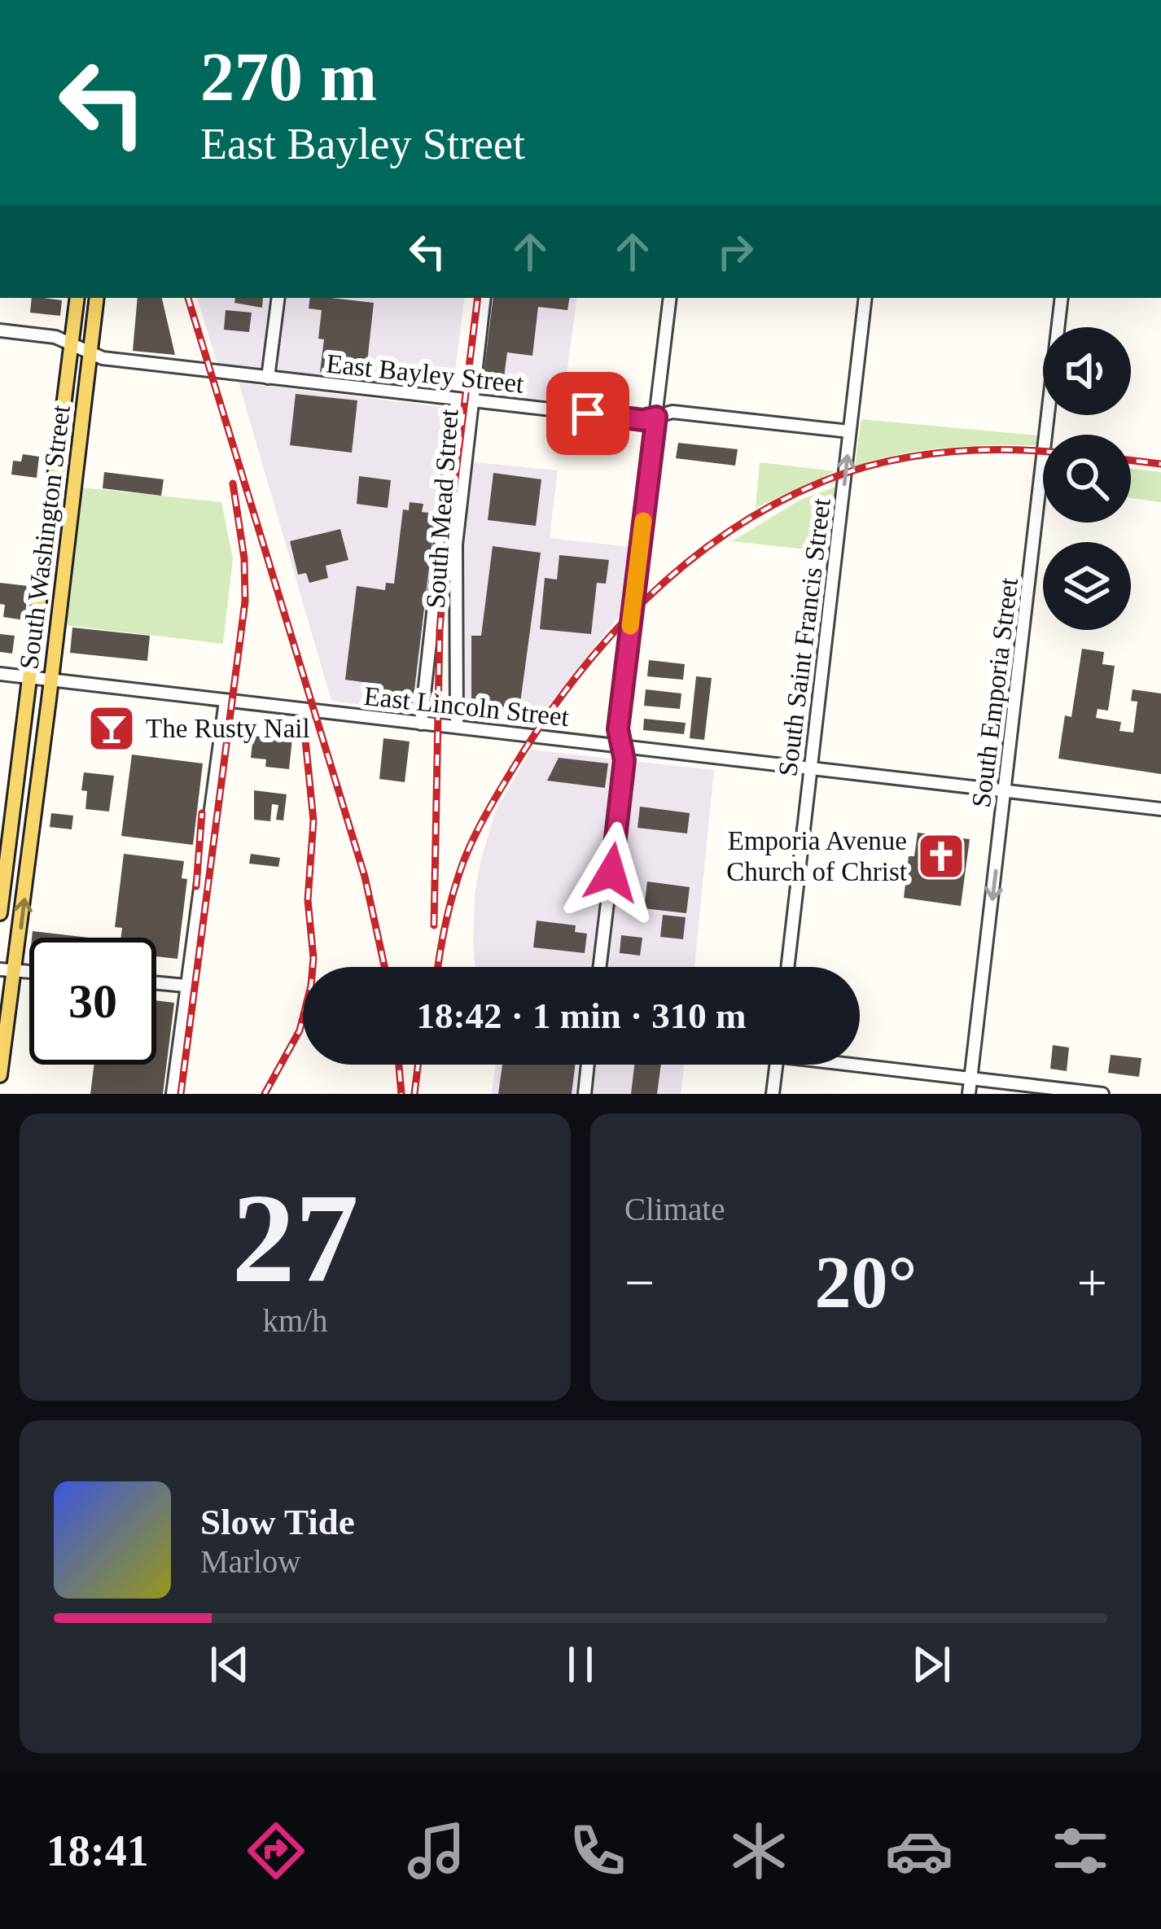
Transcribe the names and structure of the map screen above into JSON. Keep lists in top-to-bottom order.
{
  "streets": {
    "main road": ["South Washington Street"],
    "street": [
      "East Bayley Street",
      "South Mead Street",
      "South Saint Francis Street",
      "South Emporia Street",
      "East Lincoln Street"
    ]
  },
  "crossings": [
    ["East Bayley Street", "South Mead Street"],
    ["East Bayley Street", "South Washington Street"],
    ["East Bayley Street", "South Saint Francis Street"],
    ["South Mead Street", "East Lincoln Street"],
    ["South Washington Street", "East Lincoln Street"],
    ["South Saint Francis Street", "East Lincoln Street"],
    ["South Emporia Street", "East Lincoln Street"]
  ],
  "one_way": ["South Saint Francis Street", "South Emporia Street"],
  "places": {
    "bar": ["The Rusty Nail"],
    "church": ["Emporia Avenue Church of Christ"]
  },
  "page": {
    "turn": ["270 m", "East Bayley Street"],
    "limit": "30",
    "trip": "18:42 · 1 min · 310 m",
    "tile": [
      ["27", "km/h"],
      "Climate"
    ],
    "heat": ["−", "20°", "+"],
    "song": ["Slow Tide", "Marlow"],
    "tabs": "18:41"
  }
}
